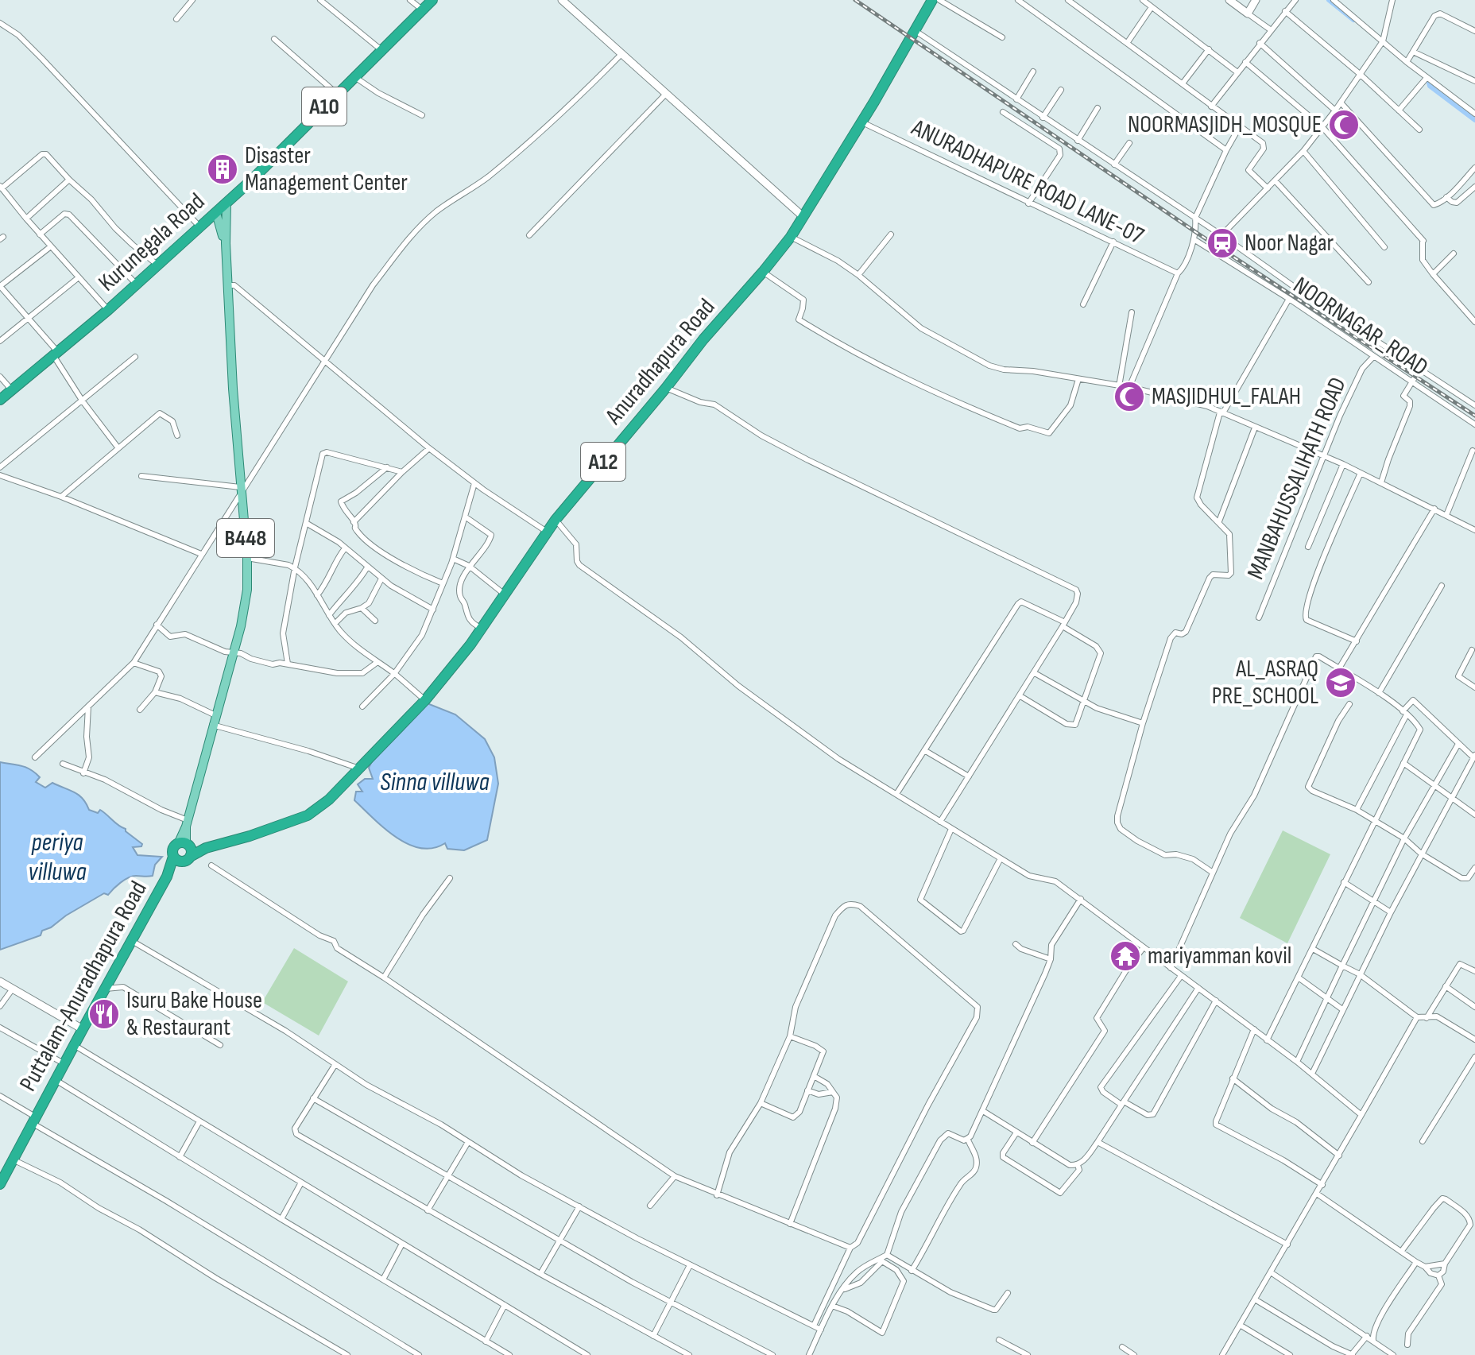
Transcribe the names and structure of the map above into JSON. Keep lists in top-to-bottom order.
{
  "streets": {
    "highway": [
      "A10",
      "Kurunegala Road",
      "Anuradhapura Road",
      "A12",
      "Puttalam-Anuradhapura Road"
    ],
    "main road": ["B448"],
    "street": ["ANURADHAPURE ROAD LANE-07", "NOORNAGAR_ROAD", "MANBAHUSSALIHATH ROAD"]
  },
  "crossings": [
    ["ANURADHAPURE ROAD LANE-07", "Anuradhapura Road"],
    ["Kurunegala Road", "B448"],
    ["NOORNAGAR_ROAD", "MANBAHUSSALIHATH ROAD"],
    ["Anuradhapura Road", "A12"],
    ["Anuradhapura Road", "B448"],
    ["Anuradhapura Road", "Puttalam-Anuradhapura Road"],
    ["A12", "B448"],
    ["A12", "Puttalam-Anuradhapura Road"]
  ],
  "water": ["Sinna villuwa", "periya villuwa"],
  "places": {
    "mosque": ["NOORMASJIDH_MOSQUE", "MASJIDHUL_FALAH"],
    "building": ["Disaster Management Center"],
    "station": ["Noor Nagar"],
    "school or university": ["AL_ASRAQ PRE_SCHOOL"],
    "temple": ["mariyamman kovil"],
    "restaurant": ["Isuru Bake House & Restaurant"]
  }
}
